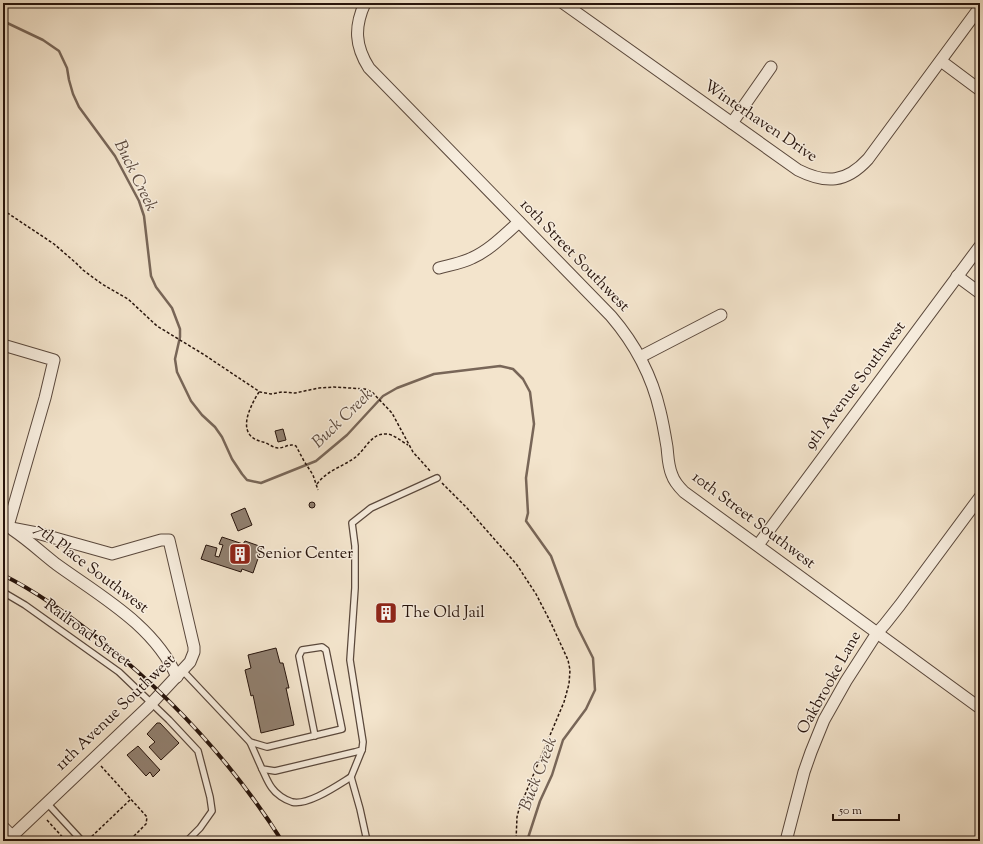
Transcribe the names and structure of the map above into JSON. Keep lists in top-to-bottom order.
{
  "streets": {
    "street": [
      "Winterhaven Drive",
      "10th Street Southwest",
      "9th Avenue Southwest",
      "7th Place Southwest",
      "Oakbrooke Lane",
      "11th Avenue Southwest"
    ],
    "lane": ["Railroad Street"]
  },
  "crossings": [
    ["10th Street Southwest", "9th Avenue Southwest"],
    ["10th Street Southwest", "Oakbrooke Lane"],
    ["7th Place Southwest", "11th Avenue Southwest"],
    ["Railroad Street", "11th Avenue Southwest"]
  ],
  "water": ["Buck Creek"],
  "places": {
    "building": ["Senior Center", "The Old Jail"]
  },
  "scale_bar": "50 m"
}
